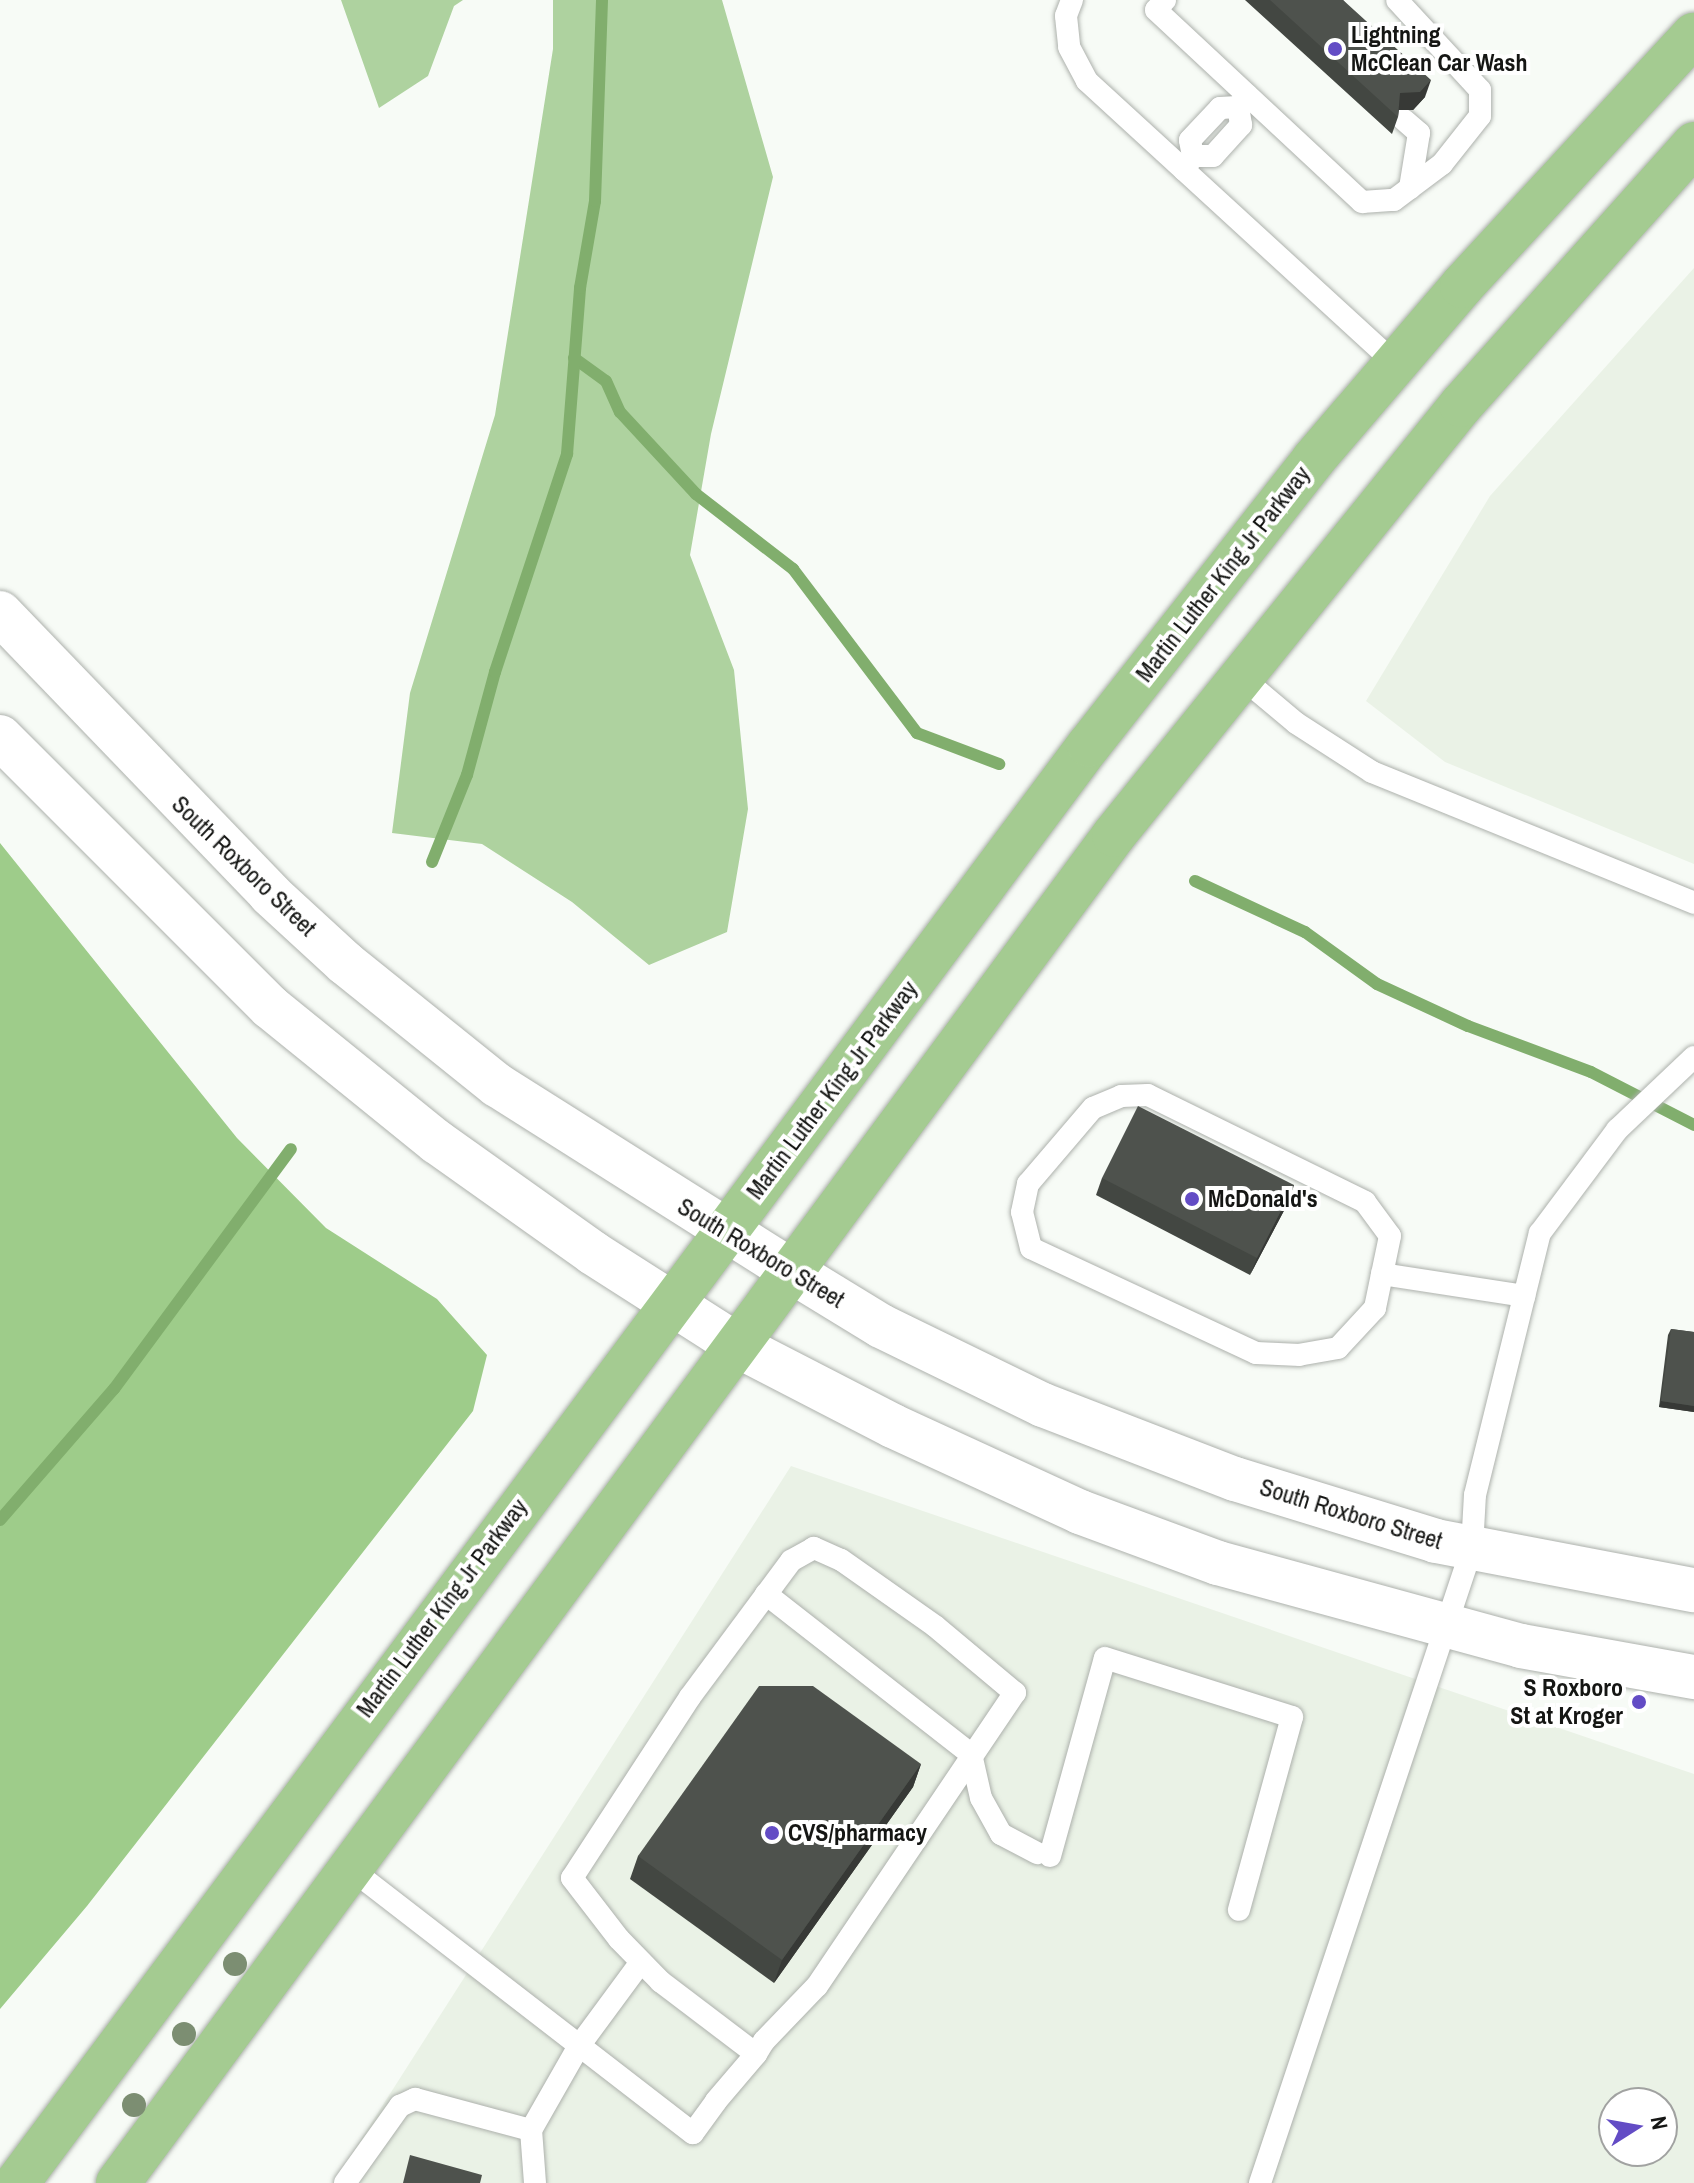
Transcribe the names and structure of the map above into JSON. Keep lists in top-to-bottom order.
{
  "streets": {
    "main road": ["Martin Luther King Jr Parkway"],
    "street": ["South Roxboro Street"]
  },
  "crossings": [
    ["Martin Luther King Jr Parkway", "South Roxboro Street"]
  ],
  "places": [
    "Lightning McClean Car Wash",
    "McDonald's",
    "S Roxboro St at Kroger",
    "CVS/pharmacy"
  ],
  "north": "right"
}
